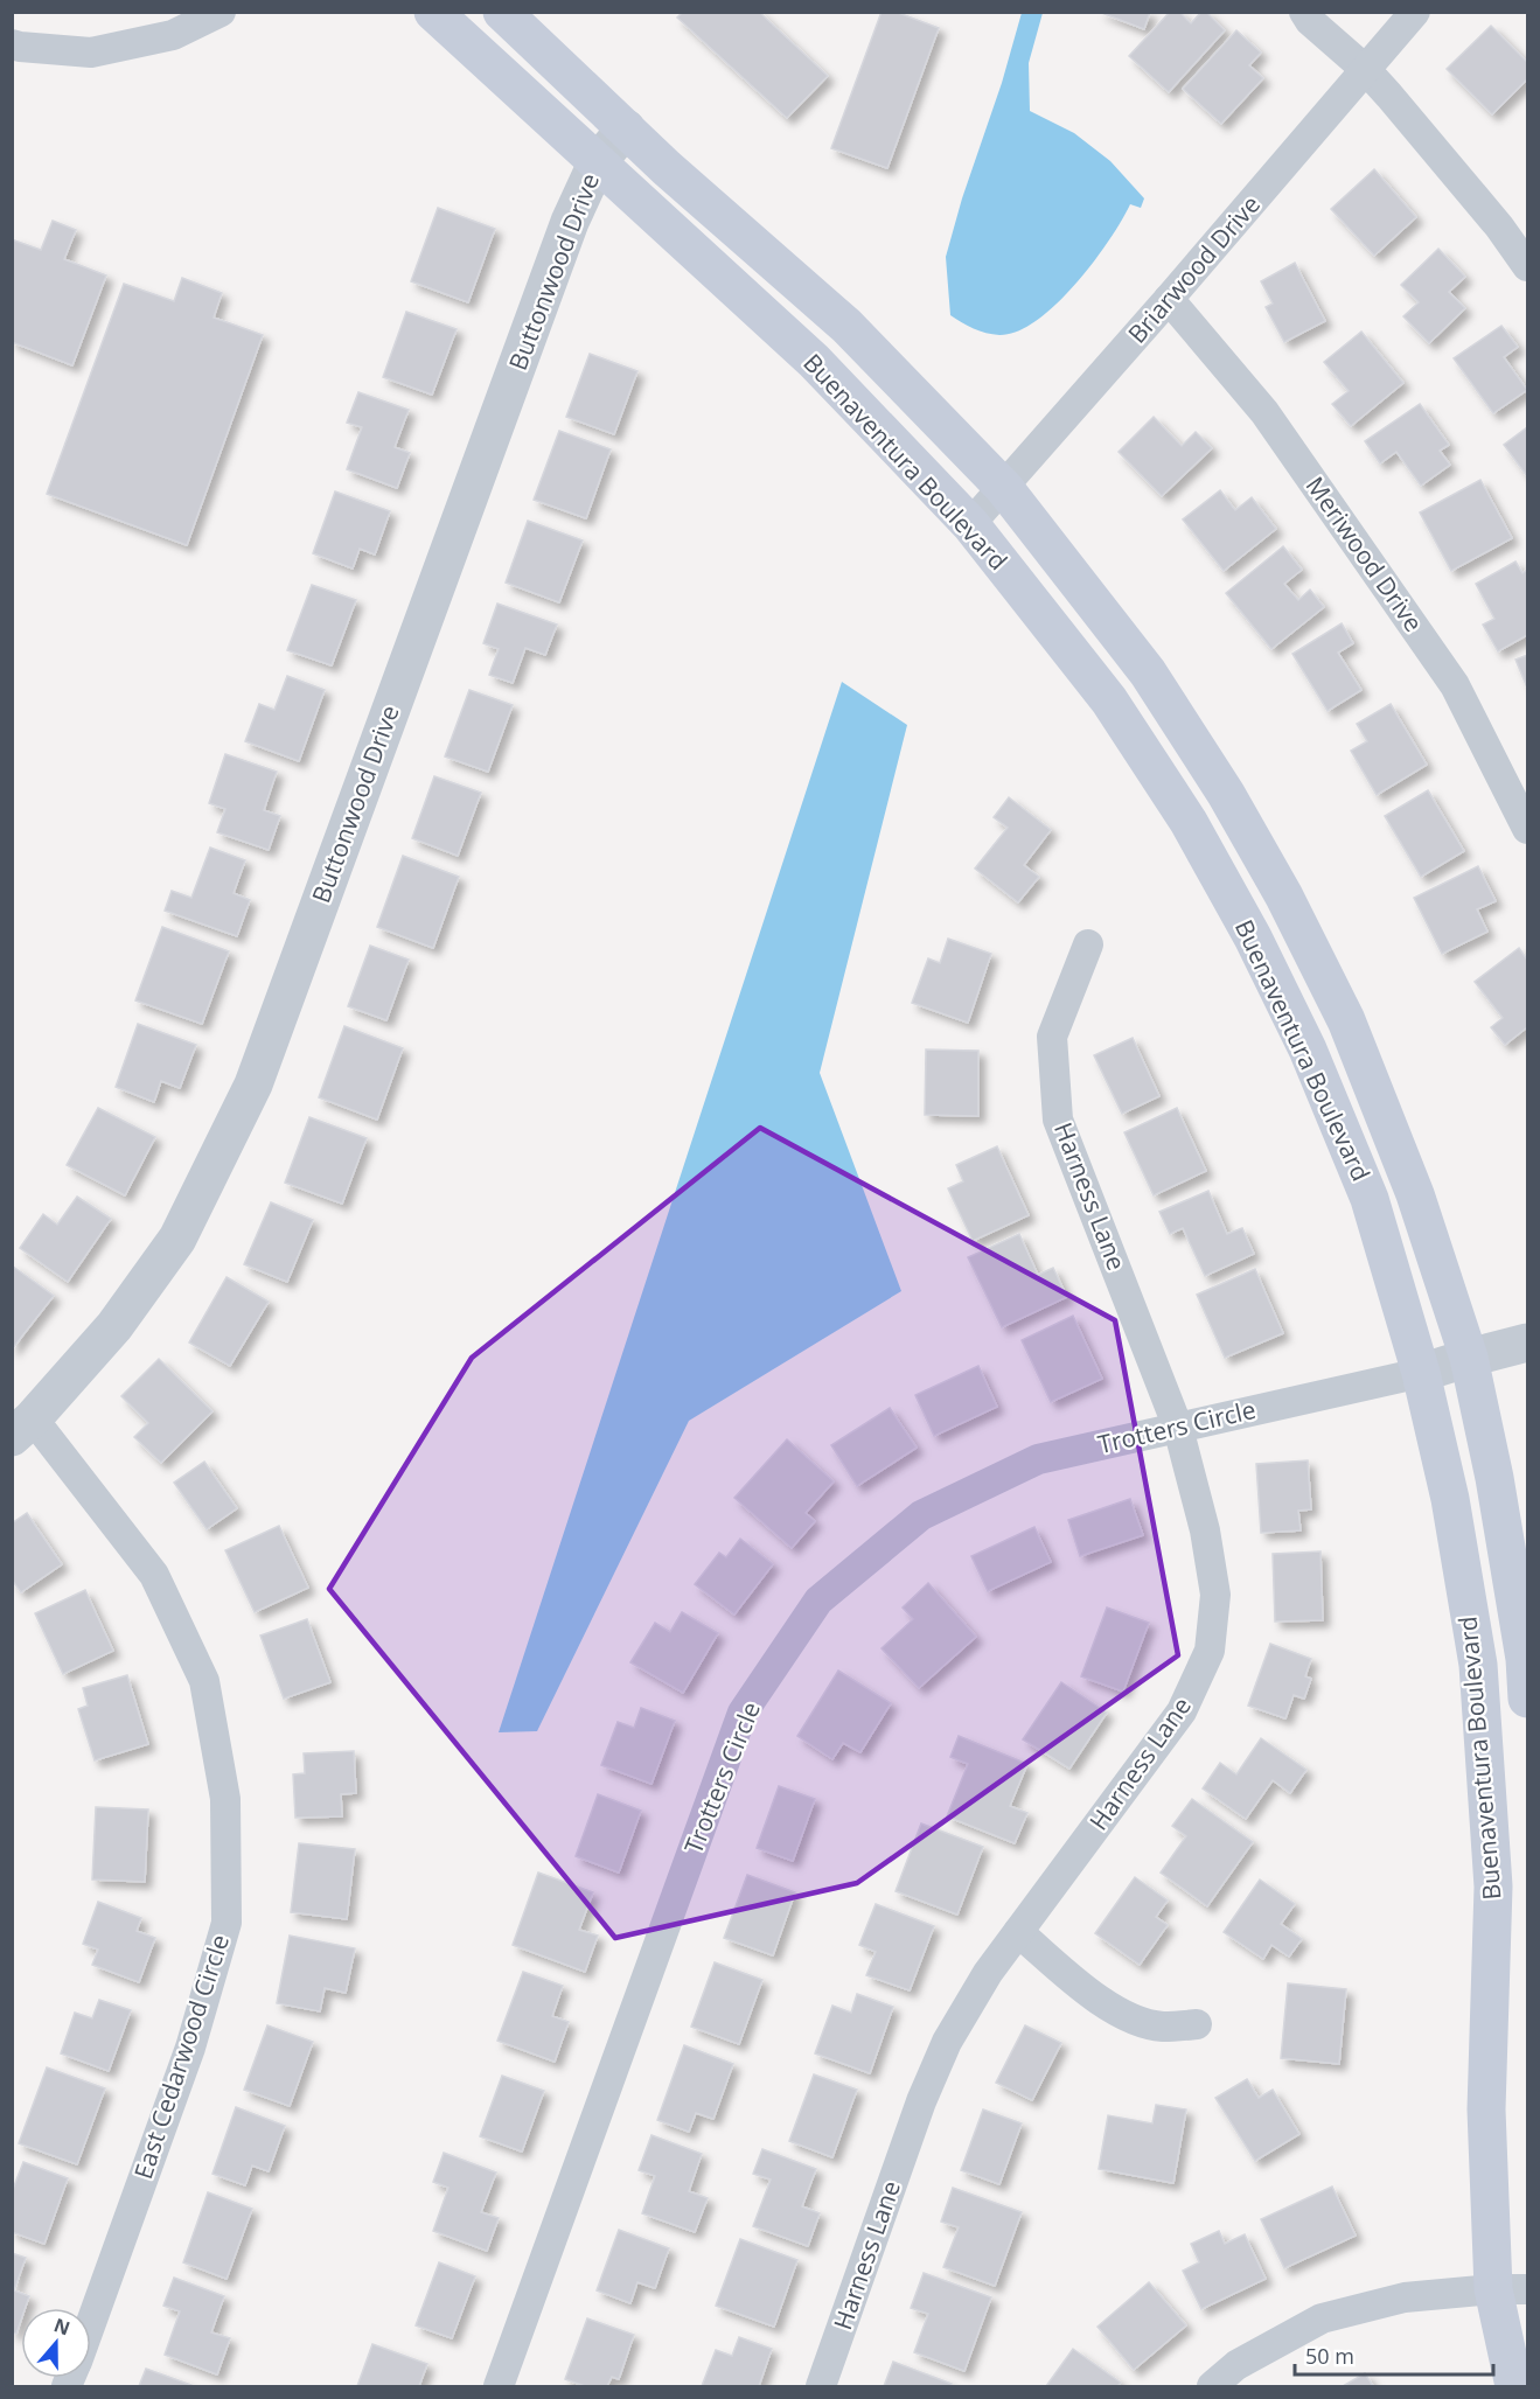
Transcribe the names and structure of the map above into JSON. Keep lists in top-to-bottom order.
{
  "streets": {
    "main road": ["Buenaventura Boulevard"],
    "street": [
      "Briarwood Drive",
      "Buttonwood Drive",
      "Meriwood Drive",
      "Harness Lane",
      "Trotters Circle",
      "East Cedarwood Circle"
    ]
  },
  "crossings": [
    ["Briarwood Drive", "Buenaventura Boulevard"],
    ["Briarwood Drive", "Meriwood Drive"],
    ["Buttonwood Drive", "Buenaventura Boulevard"],
    ["Buttonwood Drive", "East Cedarwood Circle"],
    ["Buenaventura Boulevard", "Trotters Circle"],
    ["Harness Lane", "Trotters Circle"]
  ],
  "scale_bar": "50 m",
  "north": "top"
}
